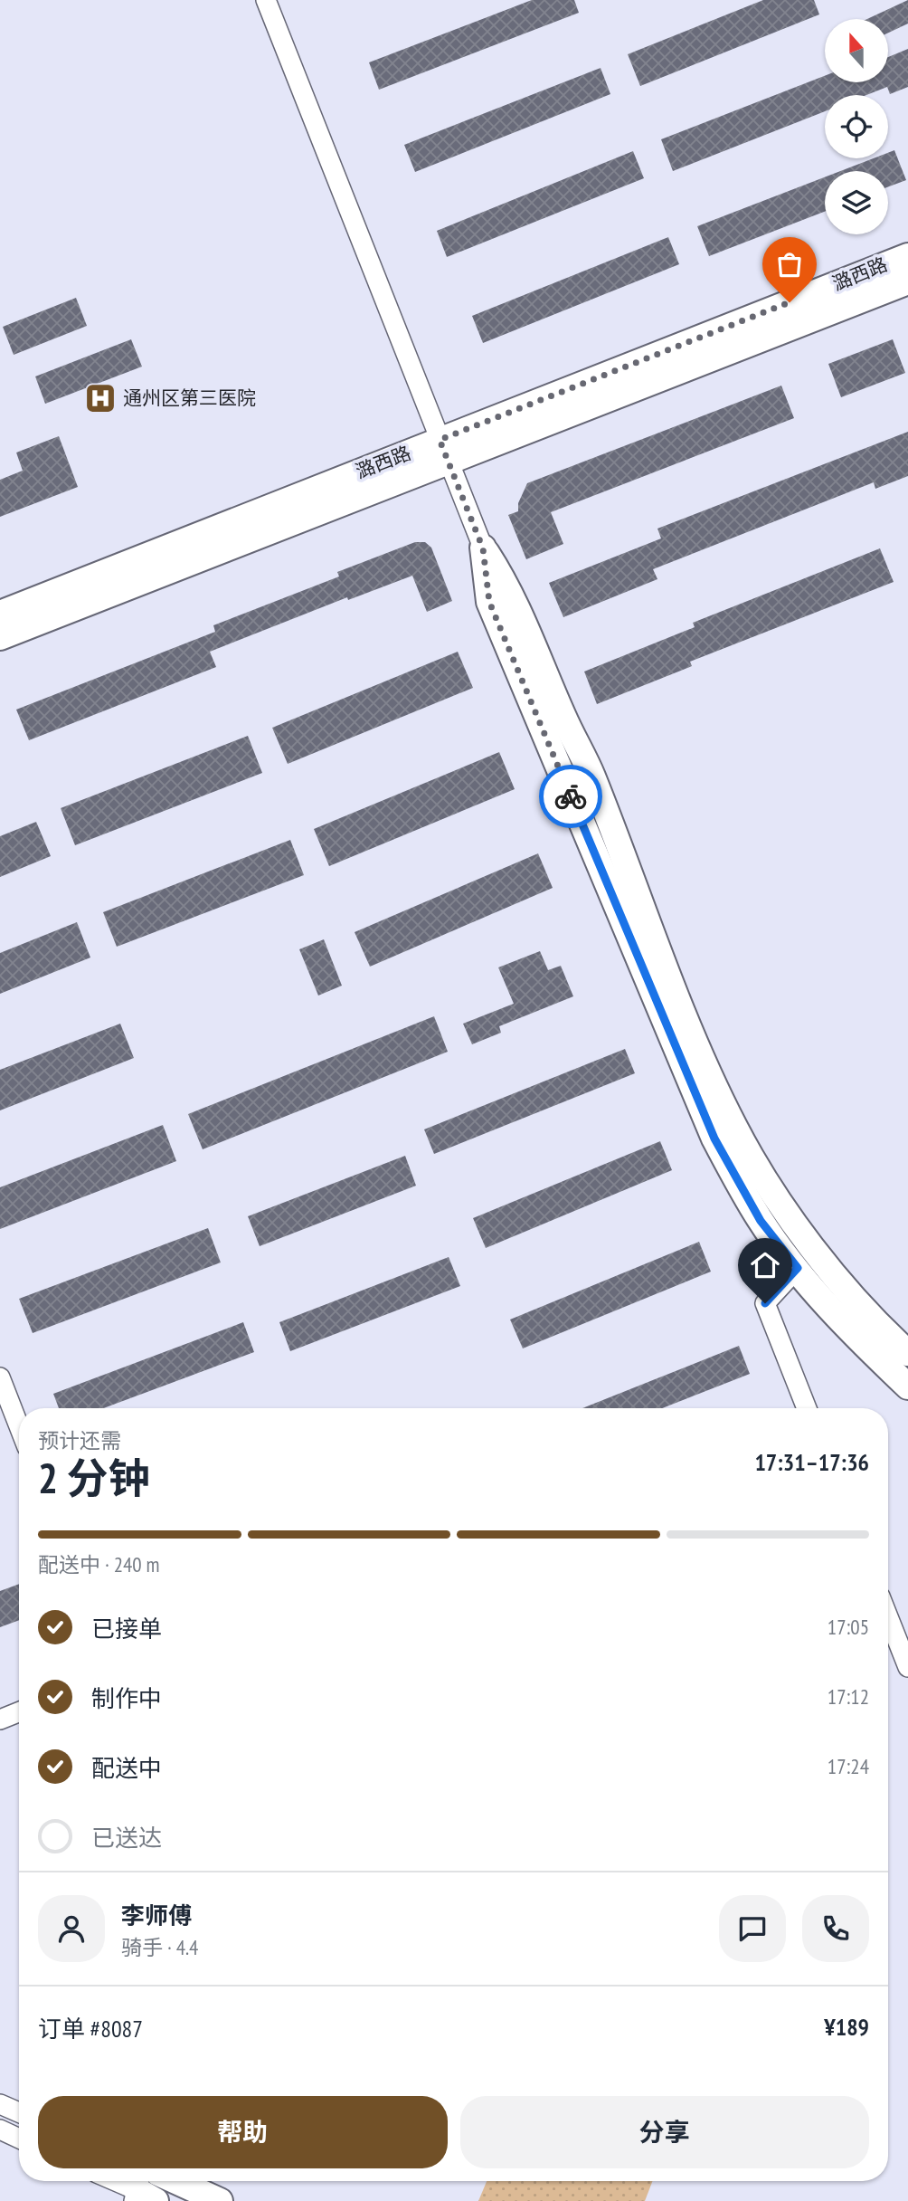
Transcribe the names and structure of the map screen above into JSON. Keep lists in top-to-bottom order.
{
  "streets": {
    "main road": ["潞西路"]
  },
  "places": {
    "hospital": ["通州区第三医院"]
  },
  "north": "top",
  "page": {
    "heading": ["2 分钟", "预计还需", "17:31–17:36"],
    "panel": [
      "李师傅",
      "骑手 · 4.4",
      "订单 #8087",
      "¥189"
    ],
    "bar": "配送中 · 240 m",
    "list": [
      ["已接单", "17:05"],
      ["制作中", "17:12"],
      ["配送中", "17:24"],
      "已送达"
    ],
    "buttons": ["帮助", "分享"]
  }
}
